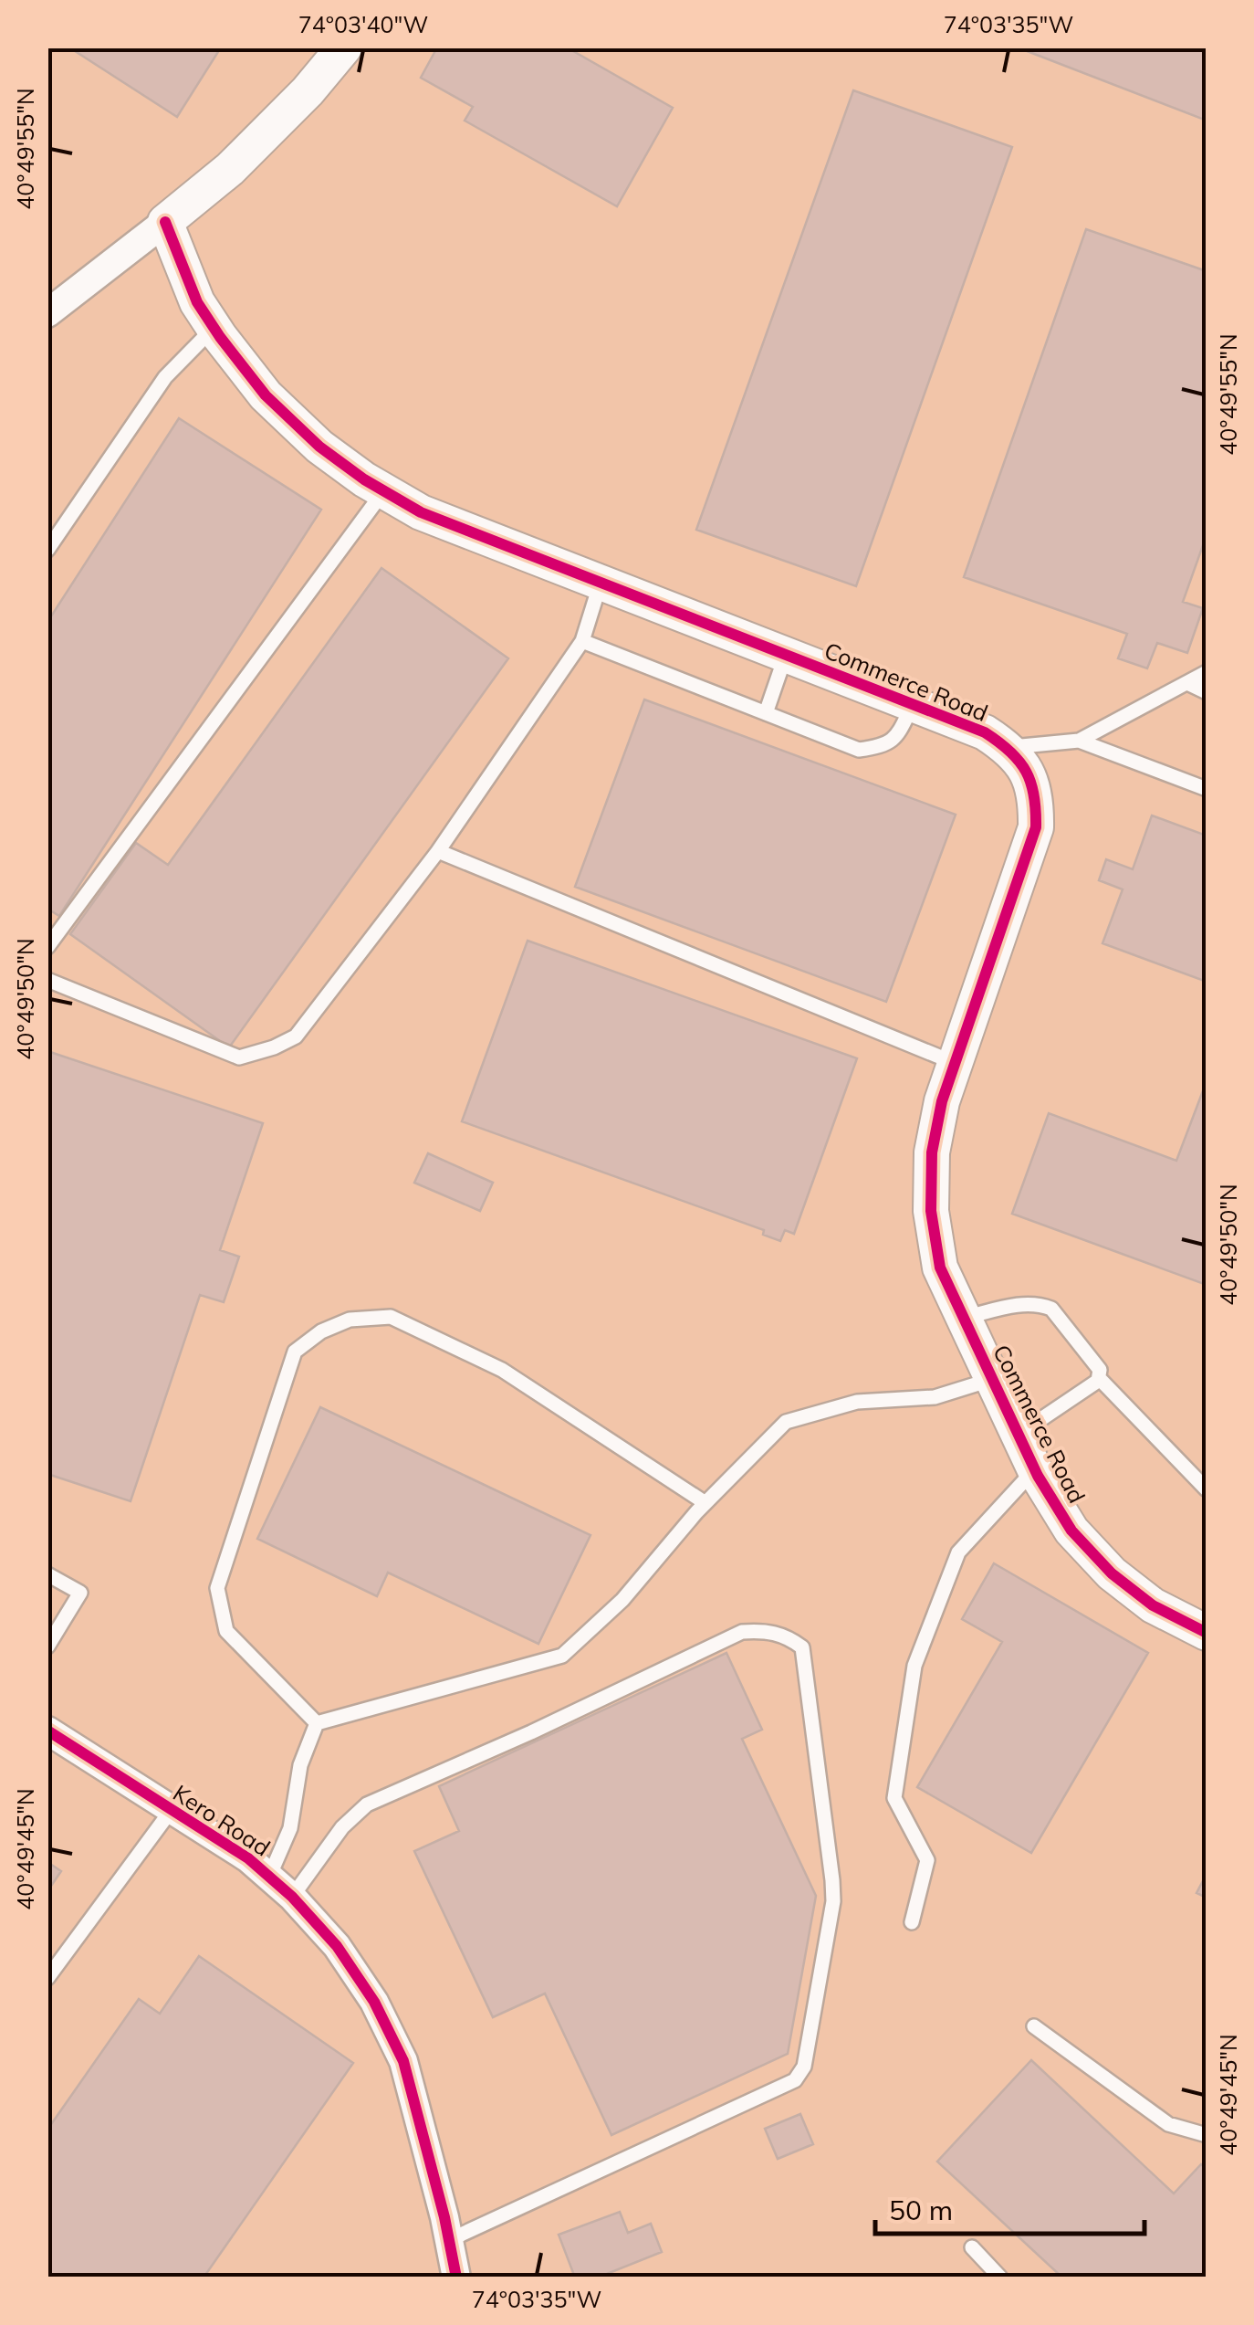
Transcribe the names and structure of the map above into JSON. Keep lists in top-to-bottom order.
{
  "streets": {
    "street": ["Commerce Road", "Kero Road"]
  },
  "scale_bar": "50 m",
  "coordinates": [
    "74°03'40\"W",
    "74°03'35\"W",
    "40°49'55\"N",
    "40°49'50\"N",
    "40°49'45\"N"
  ]
}
